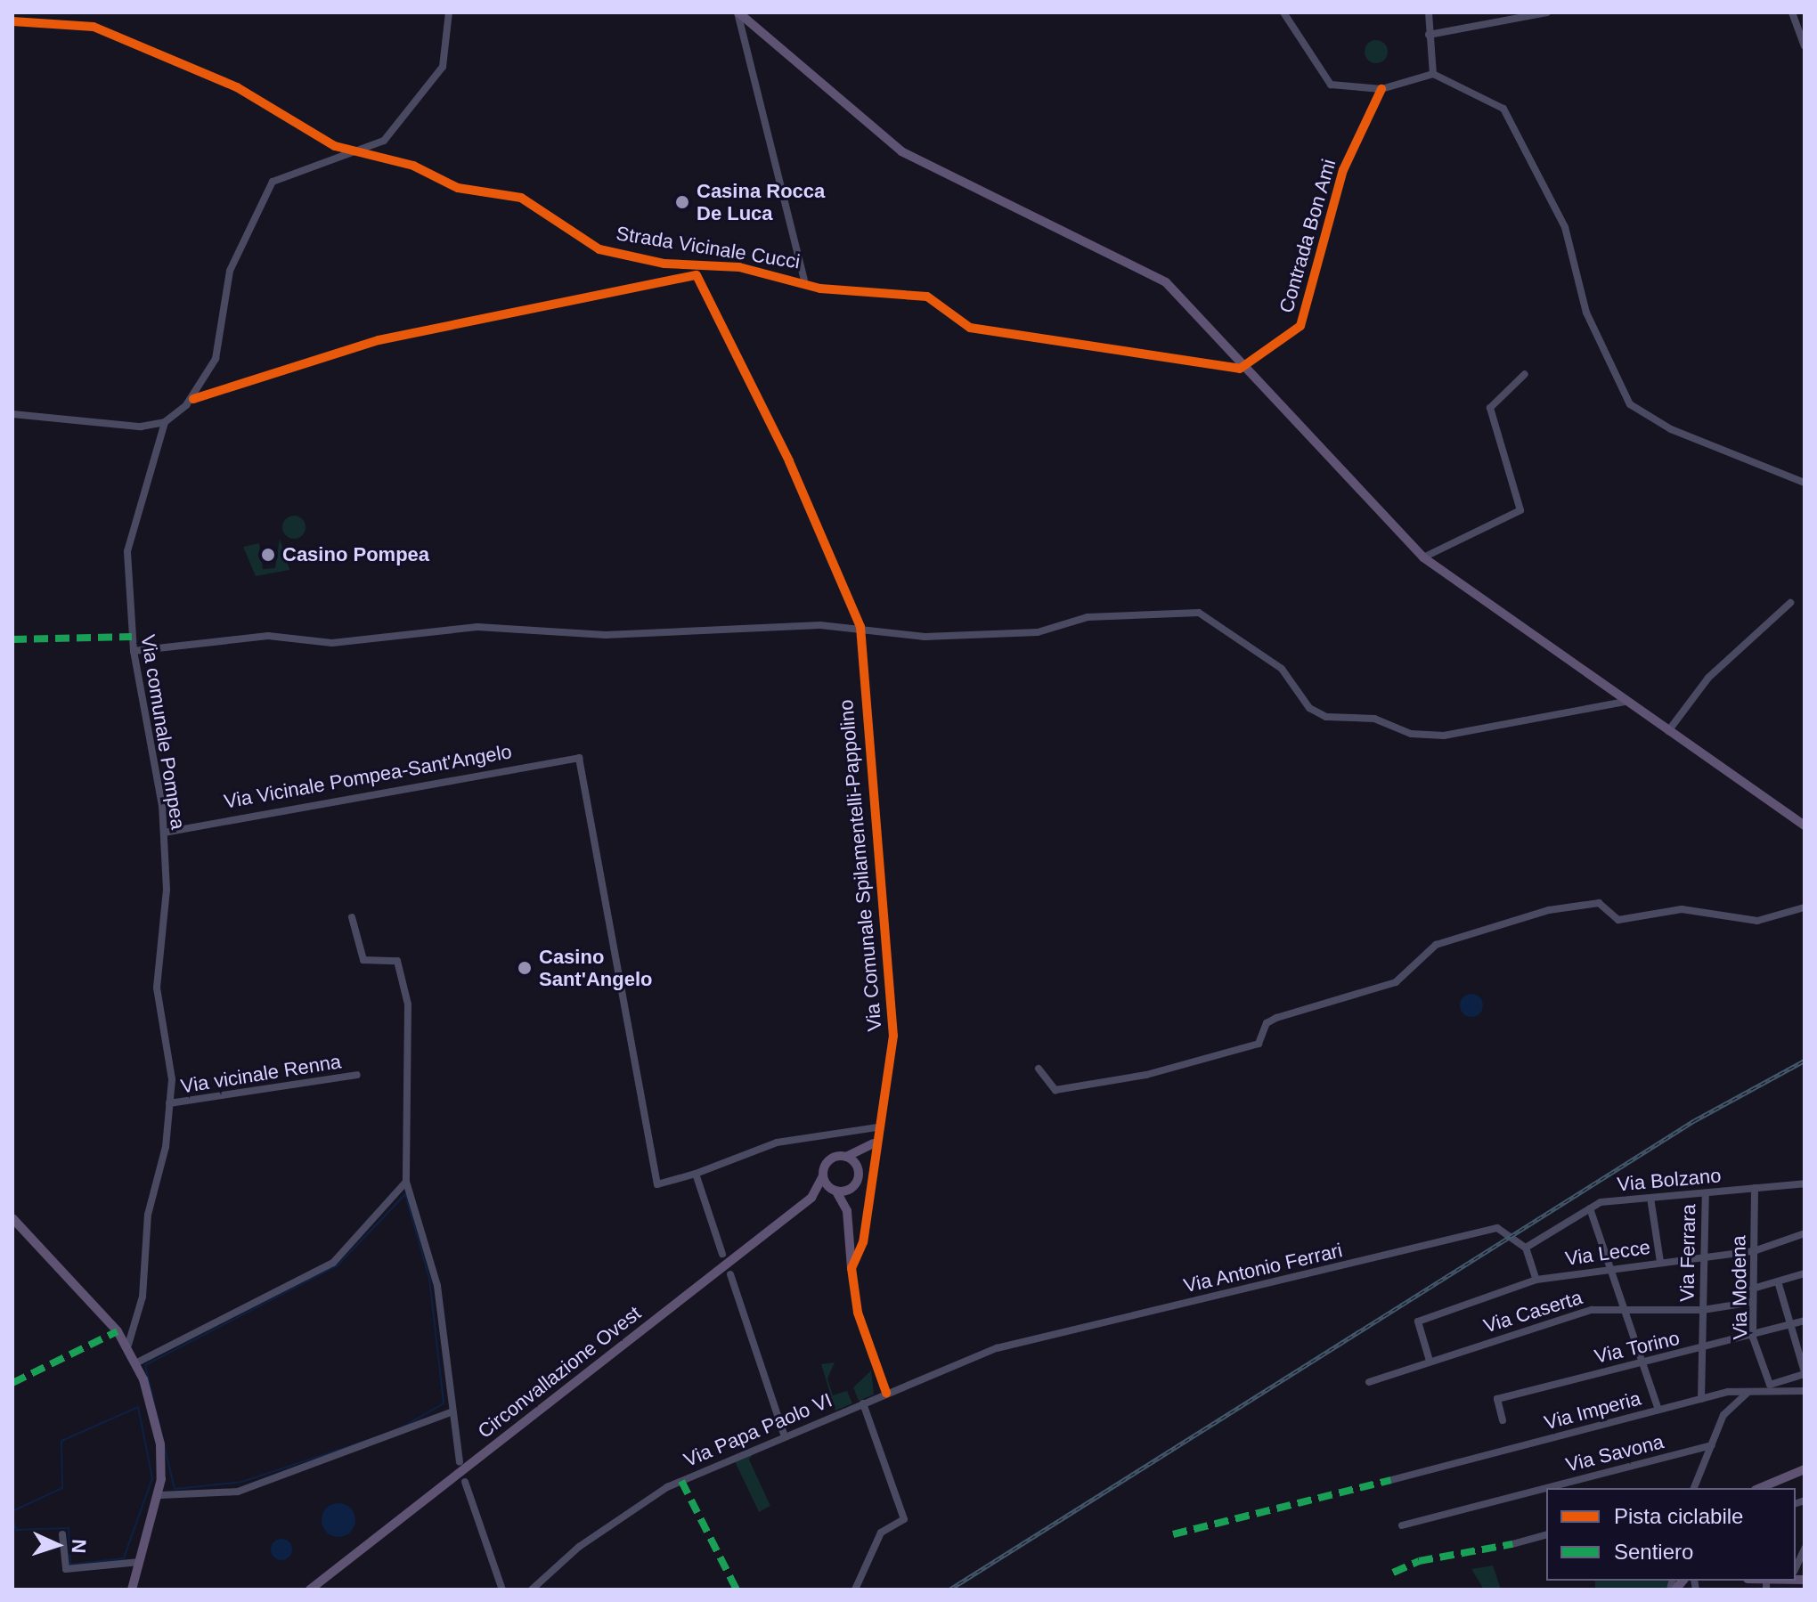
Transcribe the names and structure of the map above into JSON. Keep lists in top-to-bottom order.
{
  "streets": {
    "main road": ["Circonvallazione Ovest"],
    "street": [
      "Contrada Bon Ami",
      "Strada Vicinale Cucci",
      "Via comunale Pompea",
      "Via Vicinale Pompea-Sant'Angelo",
      "Via Comunale Spilamentelli-Pappolino",
      "Via vicinale Renna",
      "Via Bolzano",
      "Via Lecce",
      "Via Ferrara",
      "Via Antonio Ferrari",
      "Via Modena",
      "Via Caserta",
      "Via Torino",
      "Via Imperia",
      "Via Papa Paolo VI",
      "Via Savona"
    ]
  },
  "crossings": [
    ["Contrada Bon Ami", "Strada Vicinale Cucci"],
    ["Via comunale Pompea", "Via Vicinale Pompea-Sant'Angelo"],
    ["Via comunale Pompea", "Via vicinale Renna"],
    ["Via Bolzano", "Via Ferrara"],
    ["Via Bolzano", "Via Antonio Ferrari"],
    ["Via Bolzano", "Via Modena"],
    ["Via Lecce", "Via Ferrara"],
    ["Via Lecce", "Via Modena"],
    ["Via Lecce", "Via Caserta"],
    ["Via Ferrara", "Via Caserta"],
    ["Via Ferrara", "Via Torino"],
    ["Via Ferrara", "Via Imperia"],
    ["Via Antonio Ferrari", "Via Papa Paolo VI"],
    ["Via Modena", "Via Caserta"],
    ["Via Modena", "Via Torino"]
  ],
  "places": ["Casina Rocca De Luca", "Casino Pompea", "Casino Sant'Angelo"],
  "legend": ["Pista ciclabile", "Sentiero"],
  "north": "right"
}
